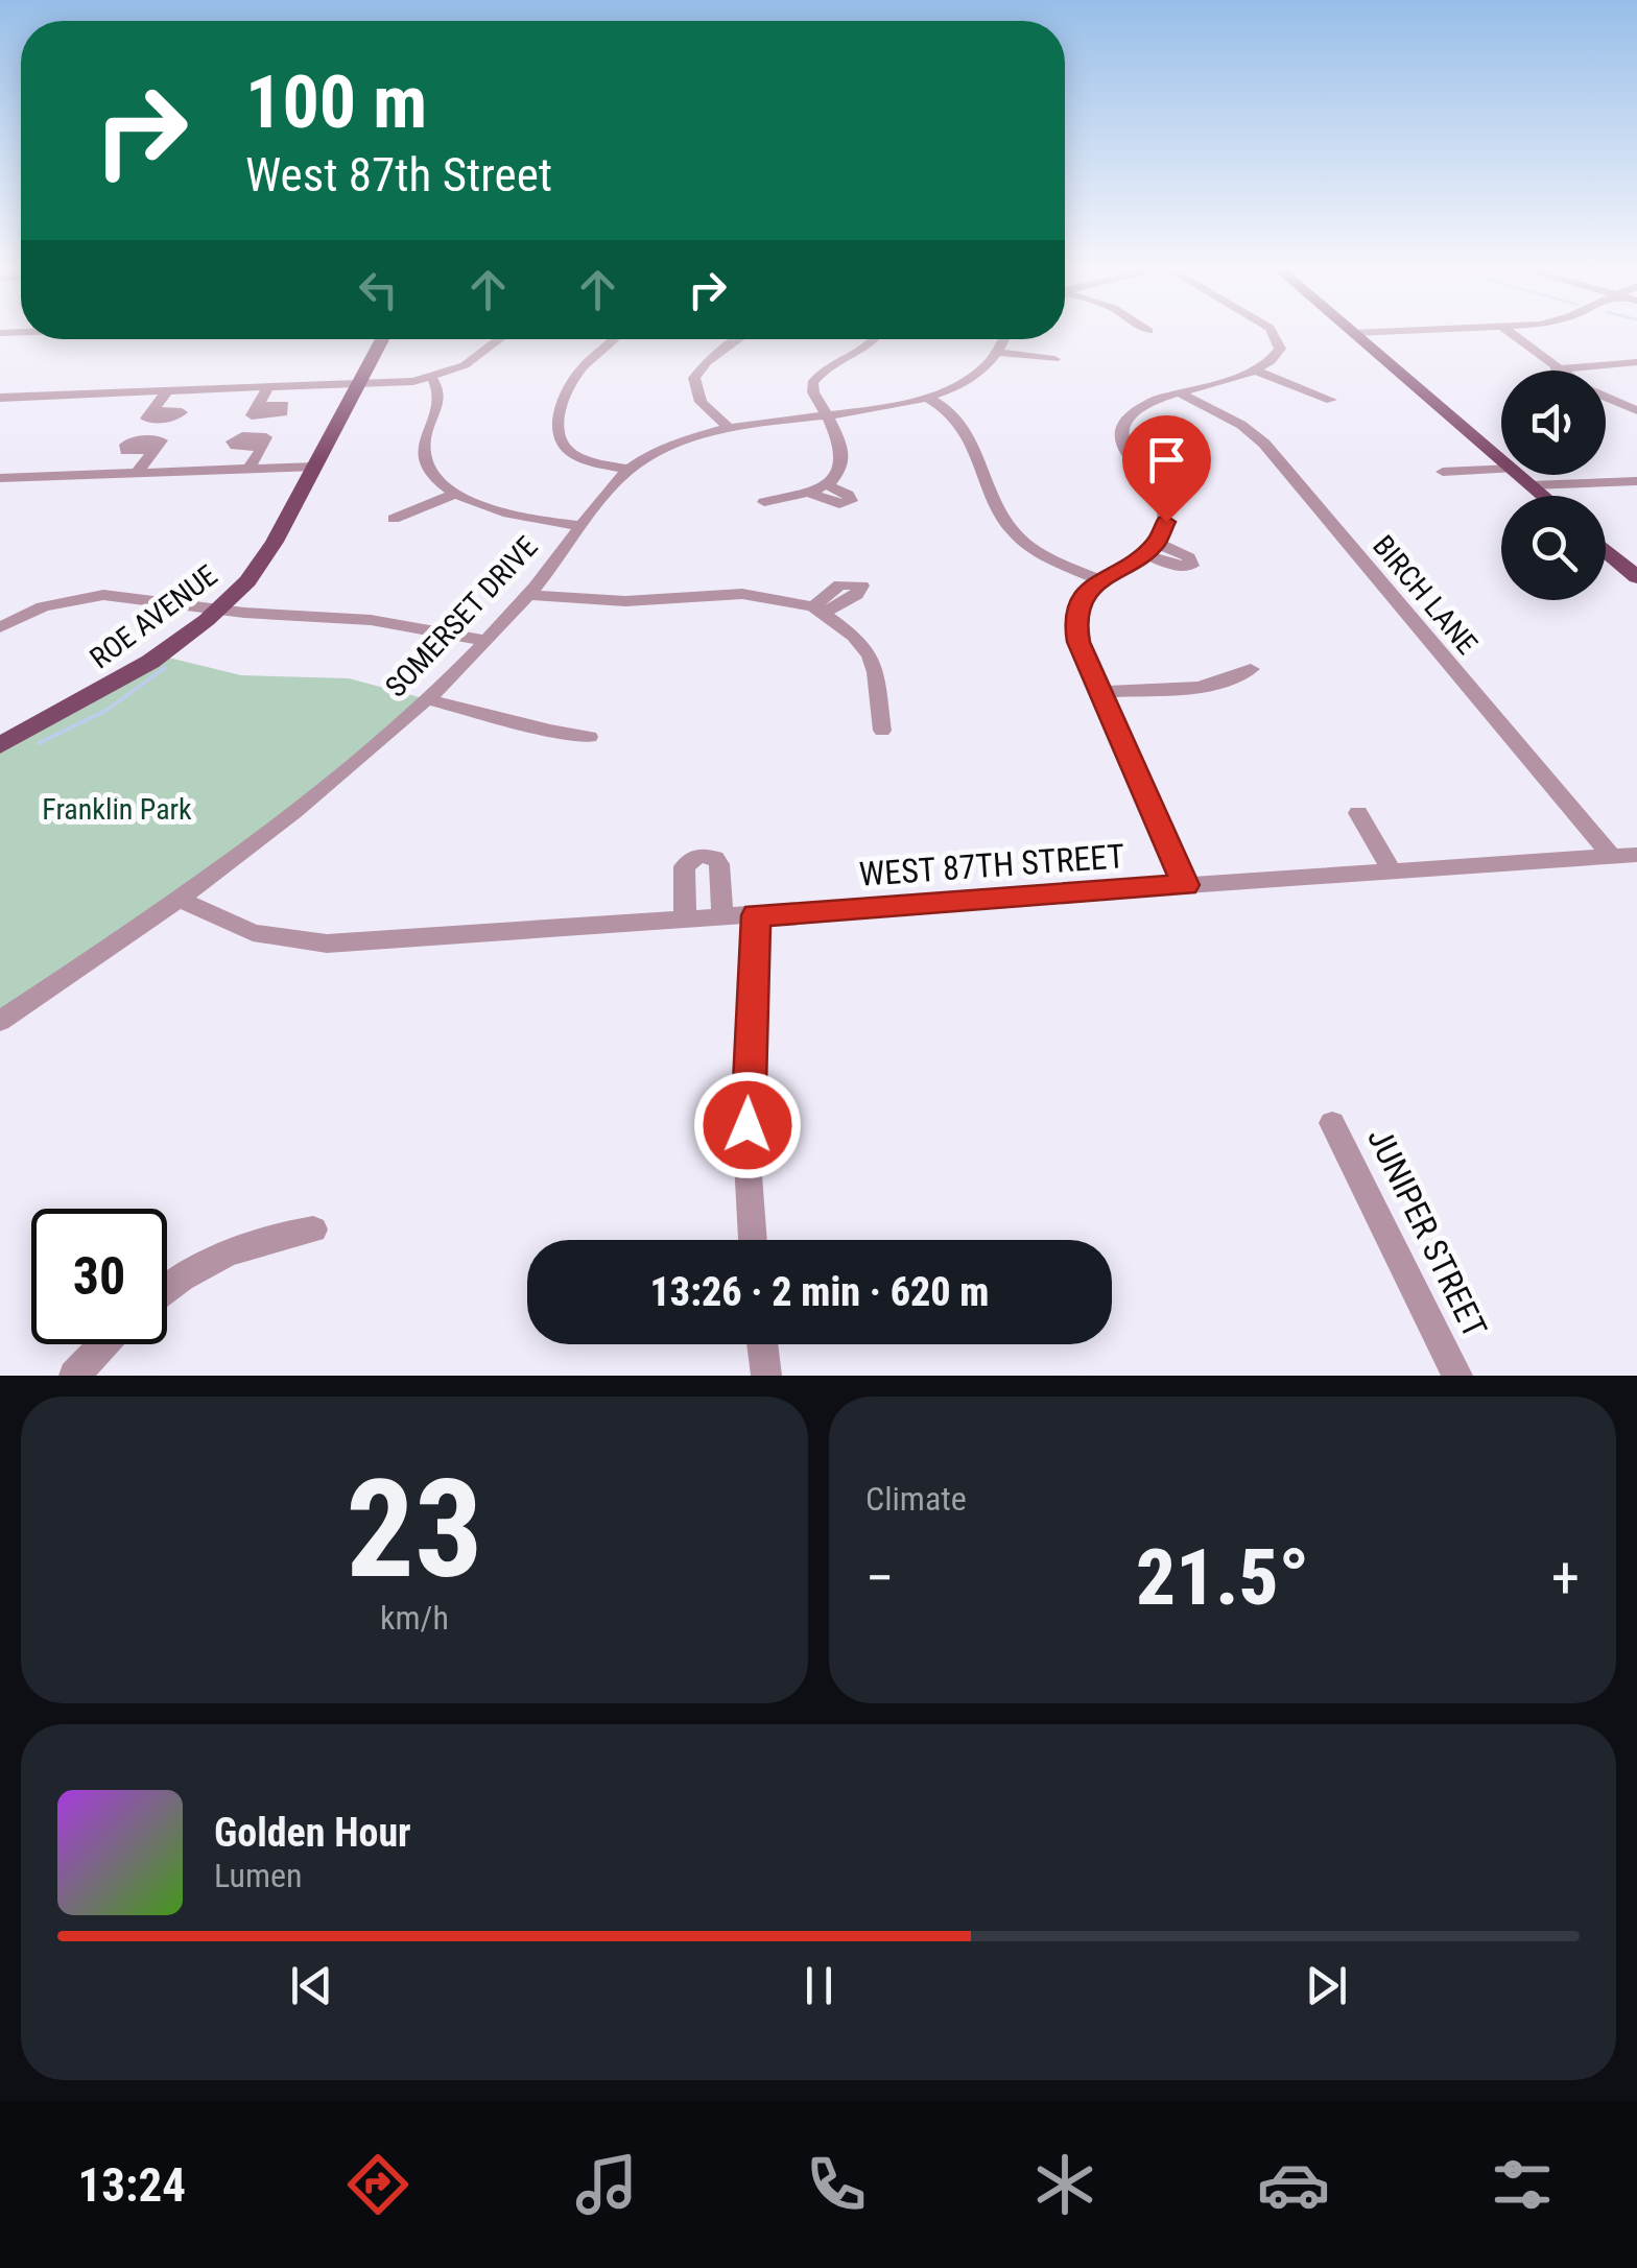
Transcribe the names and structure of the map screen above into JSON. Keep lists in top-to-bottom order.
{
  "streets": {
    "main road": ["ROE AVENUE"],
    "street": [
      "BIRCH LANE",
      "SOMERSET DRIVE",
      "WEST 87TH STREET",
      "JUNIPER STREET"
    ]
  },
  "crossings": [
    ["BIRCH LANE", "WEST 87TH STREET"],
    ["SOMERSET DRIVE", "WEST 87TH STREET"]
  ],
  "parks": ["Franklin Park"],
  "page": {
    "turn": ["100 m", "West 87th Street"],
    "limit": "30",
    "trip": "13:26 · 2 min · 620 m",
    "tile": [
      ["23", "km/h"],
      "Climate"
    ],
    "heat": ["−", "21.5°", "+"],
    "song": ["Golden Hour", "Lumen"],
    "tabs": "13:24"
  }
}
